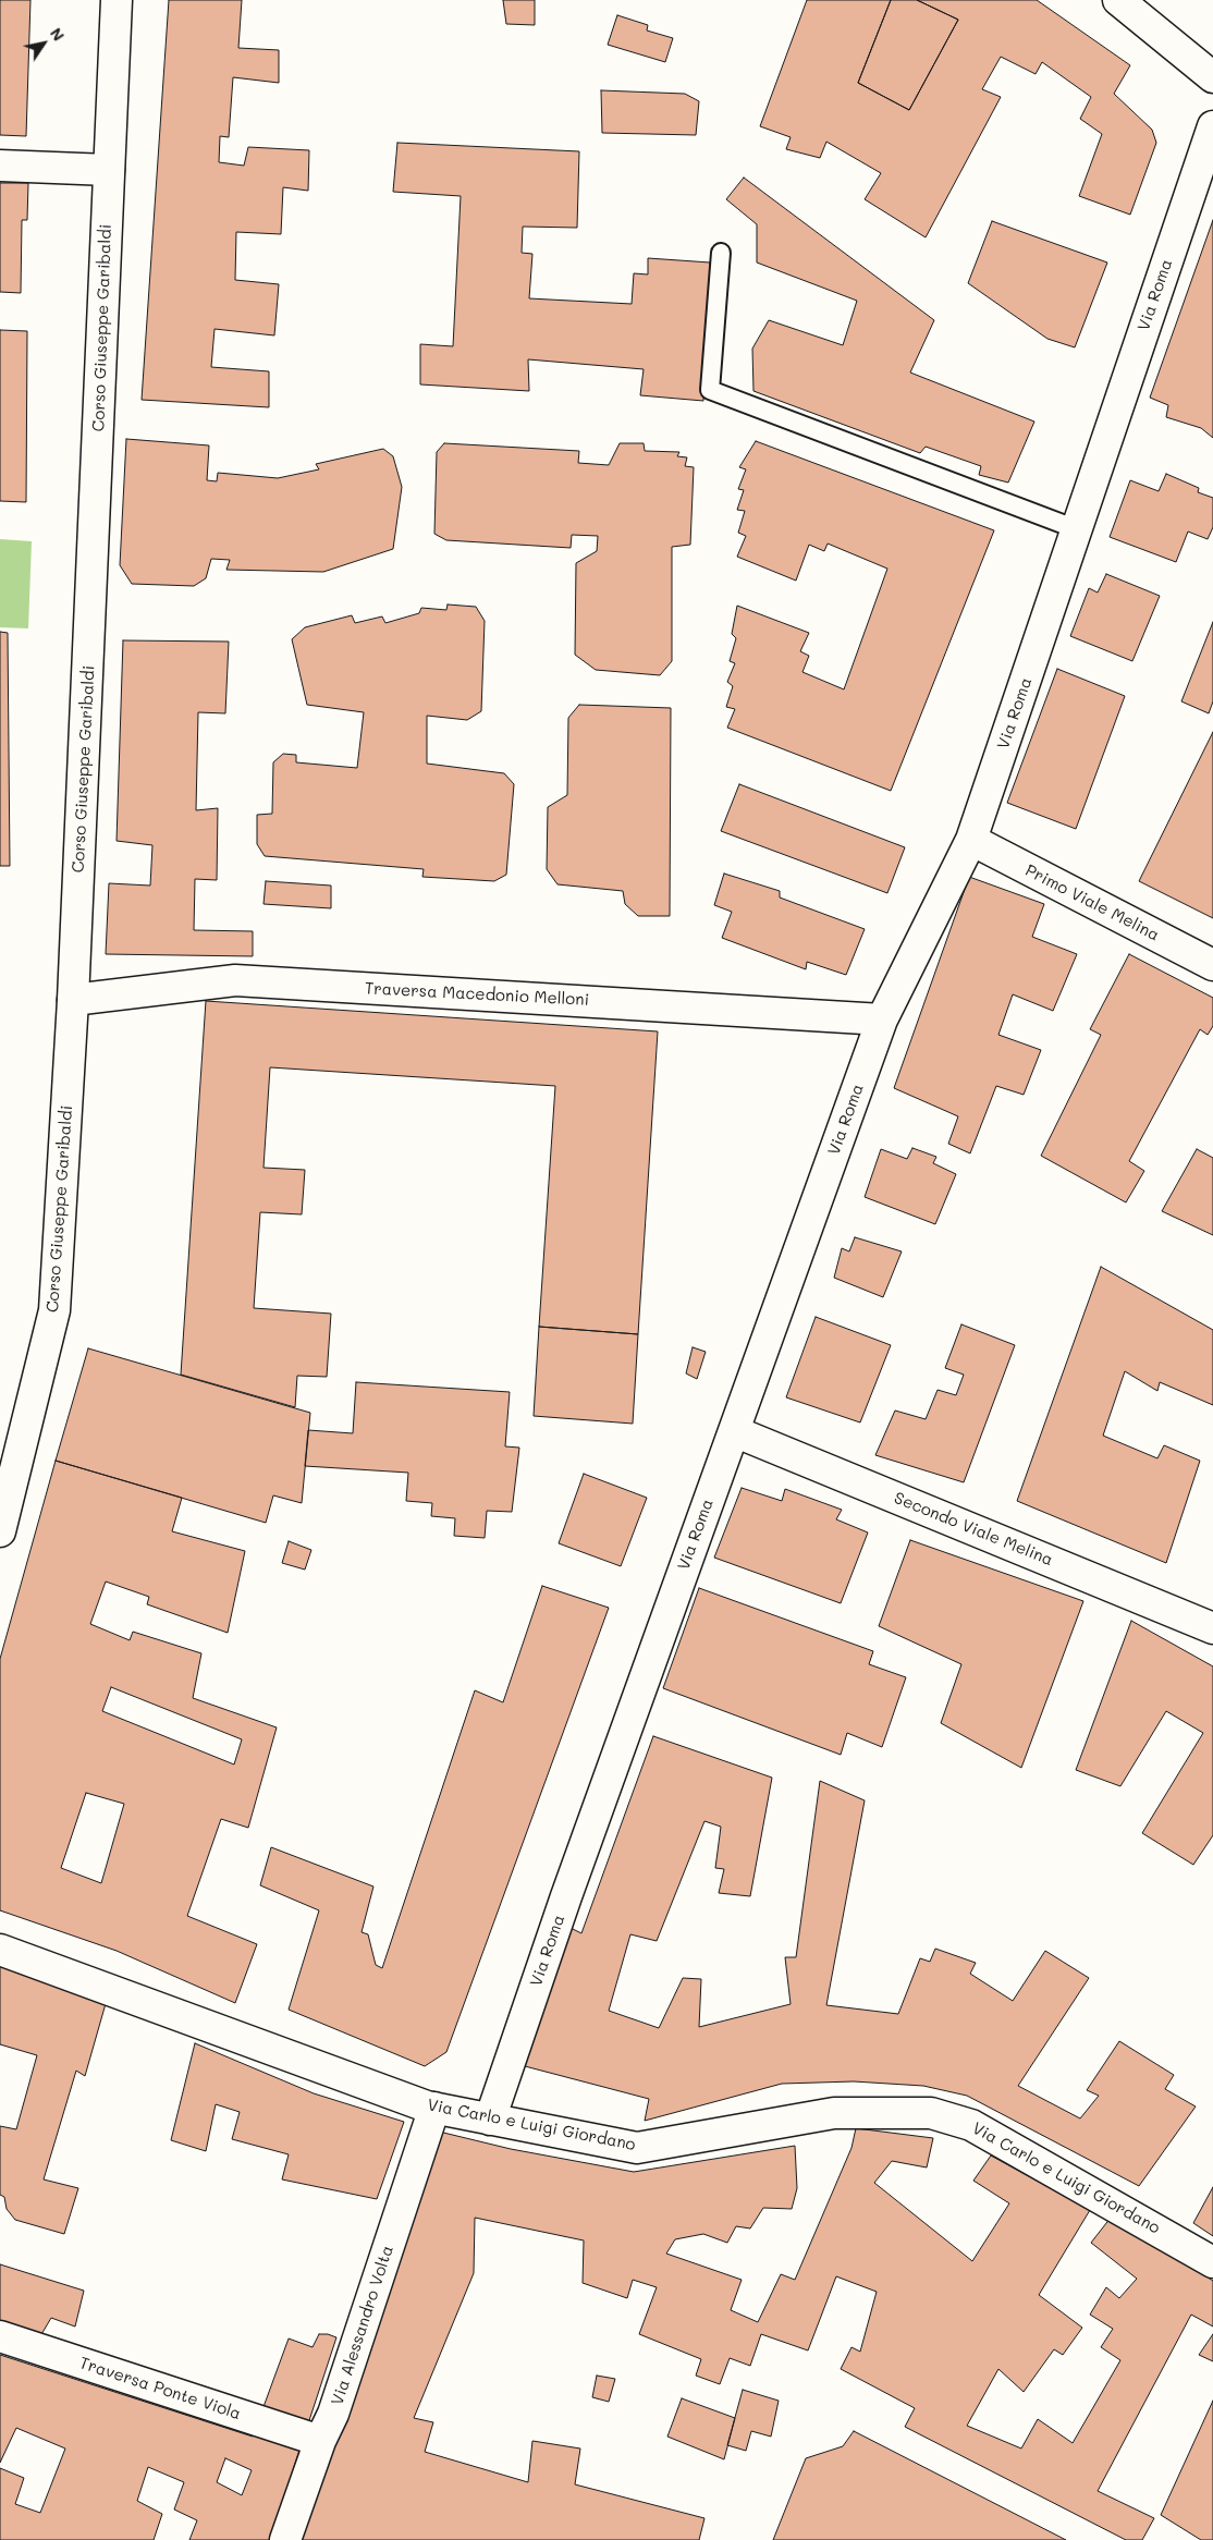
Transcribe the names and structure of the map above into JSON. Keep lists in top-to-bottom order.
{
  "streets": {
    "street": [
      "Via Roma",
      "Corso Giuseppe Garibaldi",
      "Primo Viale Melina",
      "Traversa Macedonio Melloni",
      "Secondo Viale Melina",
      "Via Carlo e Luigi Giordano",
      "Via Alessandro Volta",
      "Traversa Ponte Viola"
    ]
  },
  "crossings": [
    ["Via Roma", "Primo Viale Melina"],
    ["Via Roma", "Traversa Macedonio Melloni"],
    ["Via Roma", "Secondo Viale Melina"],
    ["Via Roma", "Via Carlo e Luigi Giordano"],
    ["Corso Giuseppe Garibaldi", "Traversa Macedonio Melloni"],
    ["Via Carlo e Luigi Giordano", "Via Alessandro Volta"],
    ["Via Alessandro Volta", "Traversa Ponte Viola"]
  ],
  "north": "top right"
}
